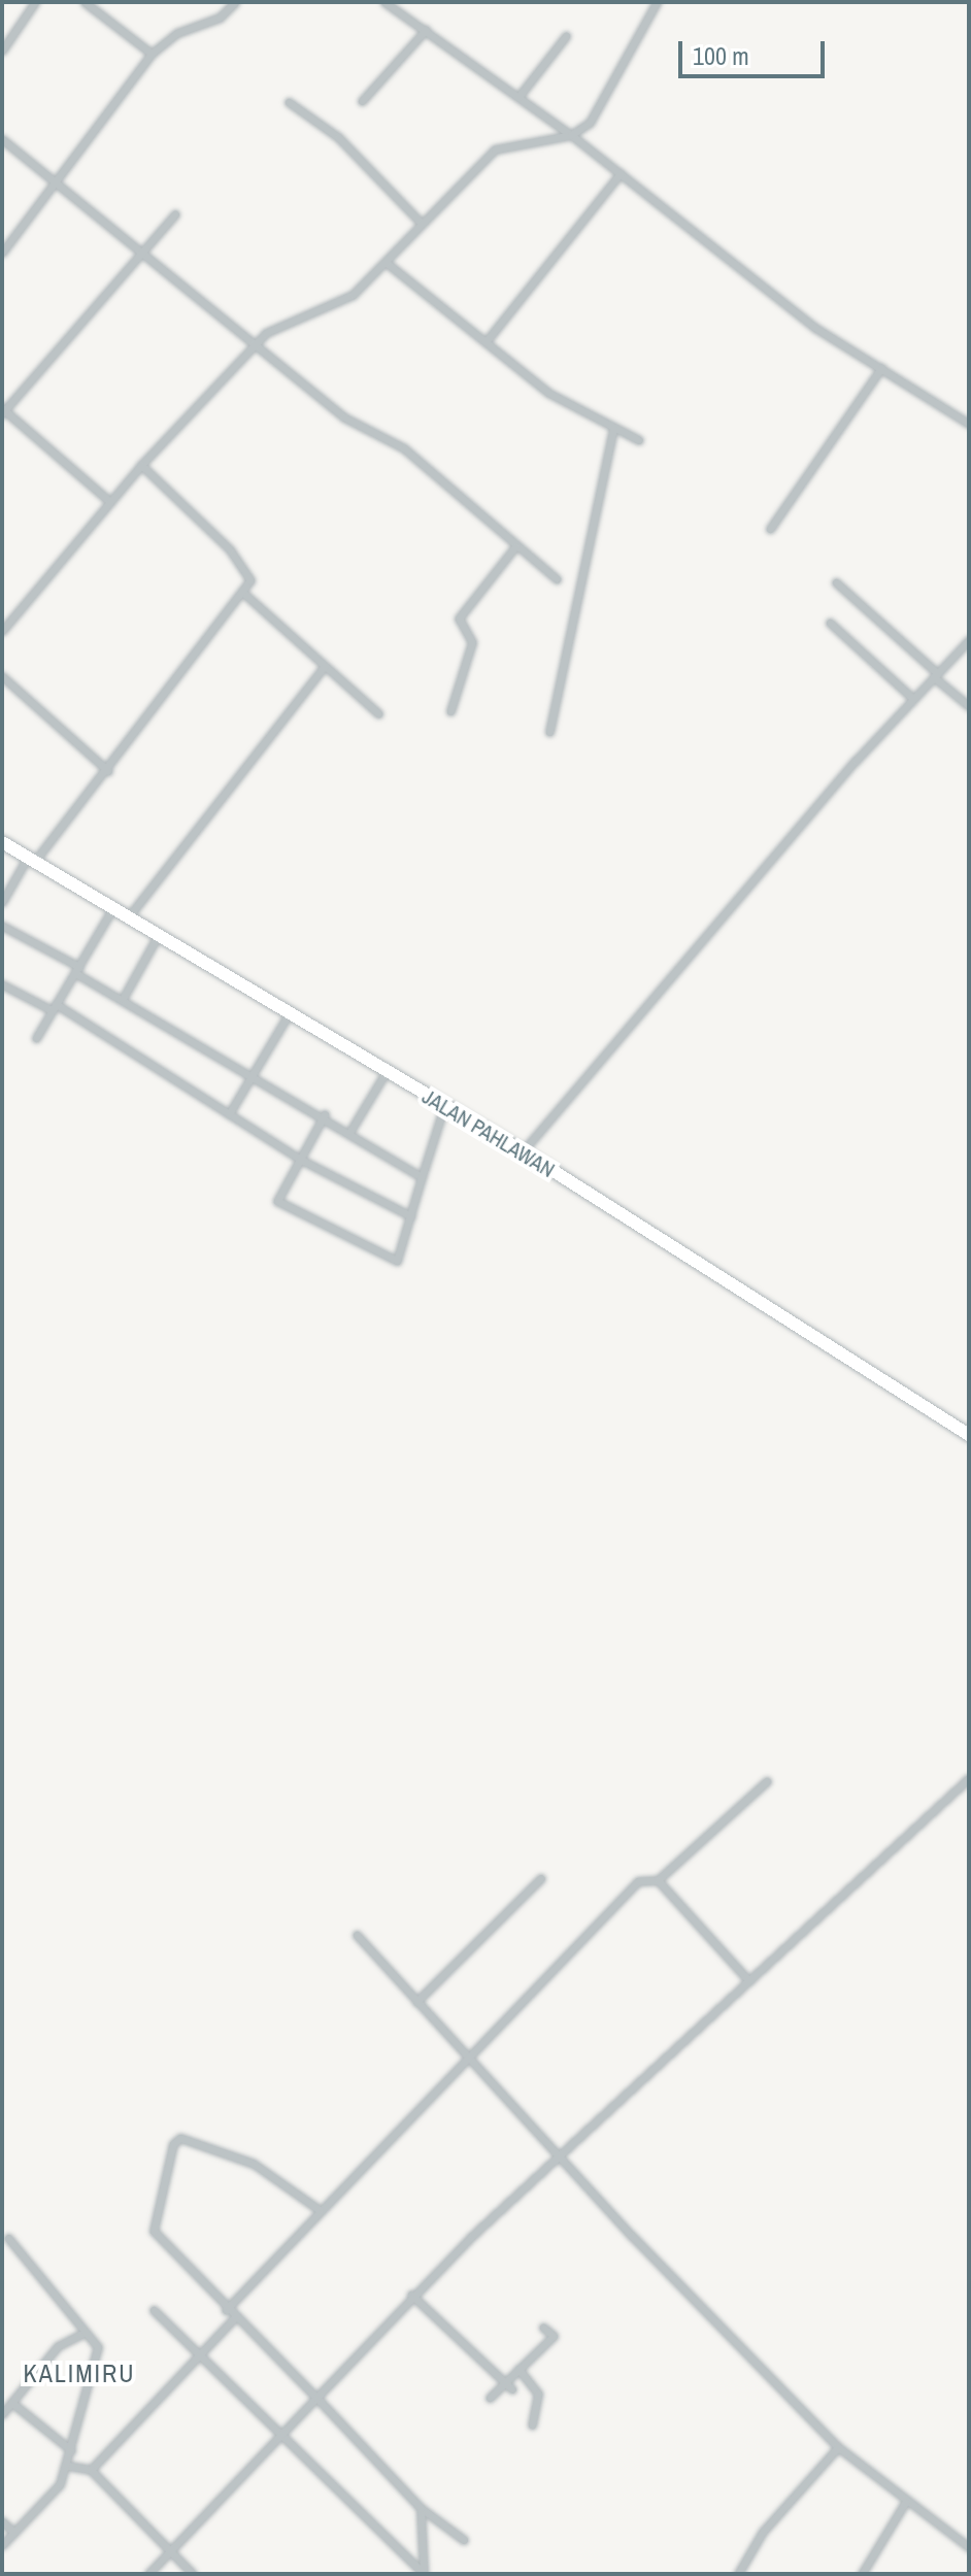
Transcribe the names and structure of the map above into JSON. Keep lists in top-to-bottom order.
{
  "streets": {
    "main road": ["JALAN PAHLAWAN"]
  },
  "districts": ["KALIMIRU"],
  "scale_bar": "100 m"
}
